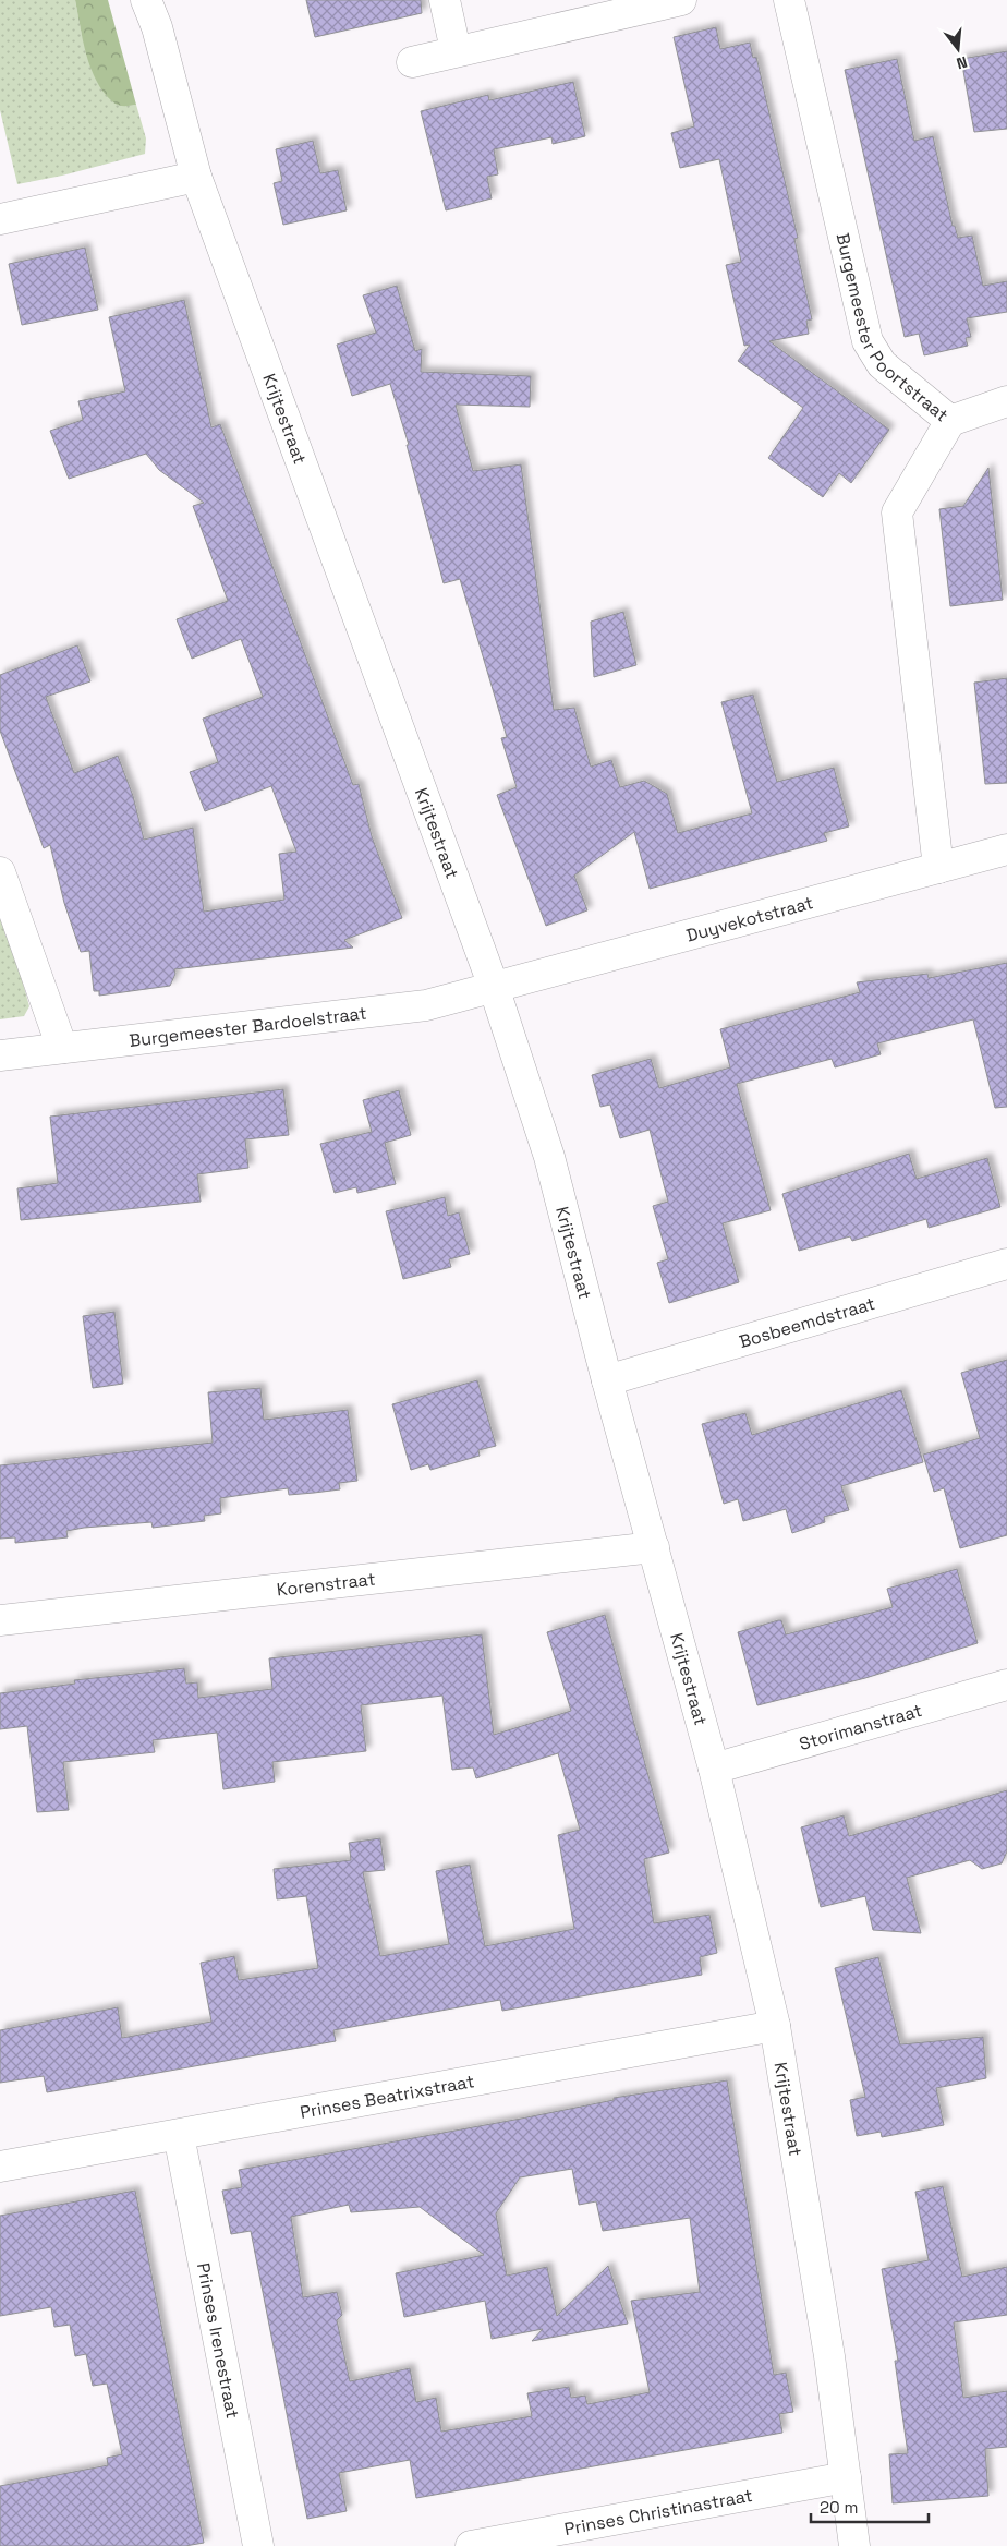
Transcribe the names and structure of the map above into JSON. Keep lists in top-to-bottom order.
{
  "streets": {
    "street": [
      "Burgemeester Poortstraat",
      "Krijtestraat",
      "Duyvekotstraat",
      "Burgemeester Bardoelstraat",
      "Bosbeemdstraat",
      "Korenstraat",
      "Storimanstraat",
      "Prinses Beatrixstraat",
      "Prinses Irenestraat",
      "Prinses Christinastraat"
    ]
  },
  "crossings": [
    ["Burgemeester Poortstraat", "Duyvekotstraat"],
    ["Krijtestraat", "Duyvekotstraat"],
    ["Krijtestraat", "Burgemeester Bardoelstraat"],
    ["Krijtestraat", "Bosbeemdstraat"],
    ["Krijtestraat", "Korenstraat"],
    ["Krijtestraat", "Storimanstraat"],
    ["Krijtestraat", "Prinses Beatrixstraat"],
    ["Krijtestraat", "Prinses Christinastraat"],
    ["Duyvekotstraat", "Burgemeester Bardoelstraat"],
    ["Prinses Beatrixstraat", "Prinses Irenestraat"]
  ],
  "scale_bar": "20 m",
  "north": "bottom"
}
